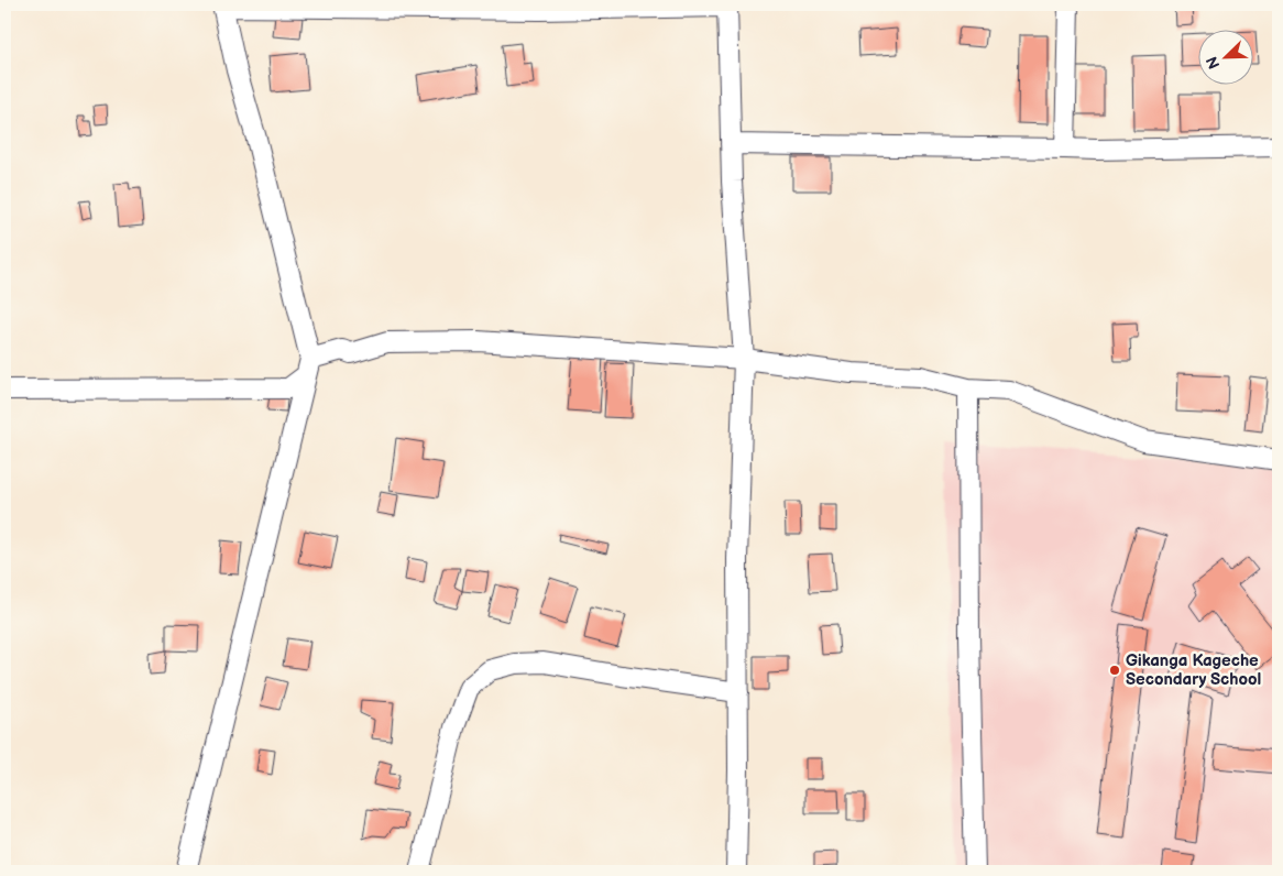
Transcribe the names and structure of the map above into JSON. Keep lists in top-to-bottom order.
{
  "places": ["Gikanga Kageche Secondary School"],
  "north": "bottom left"
}
